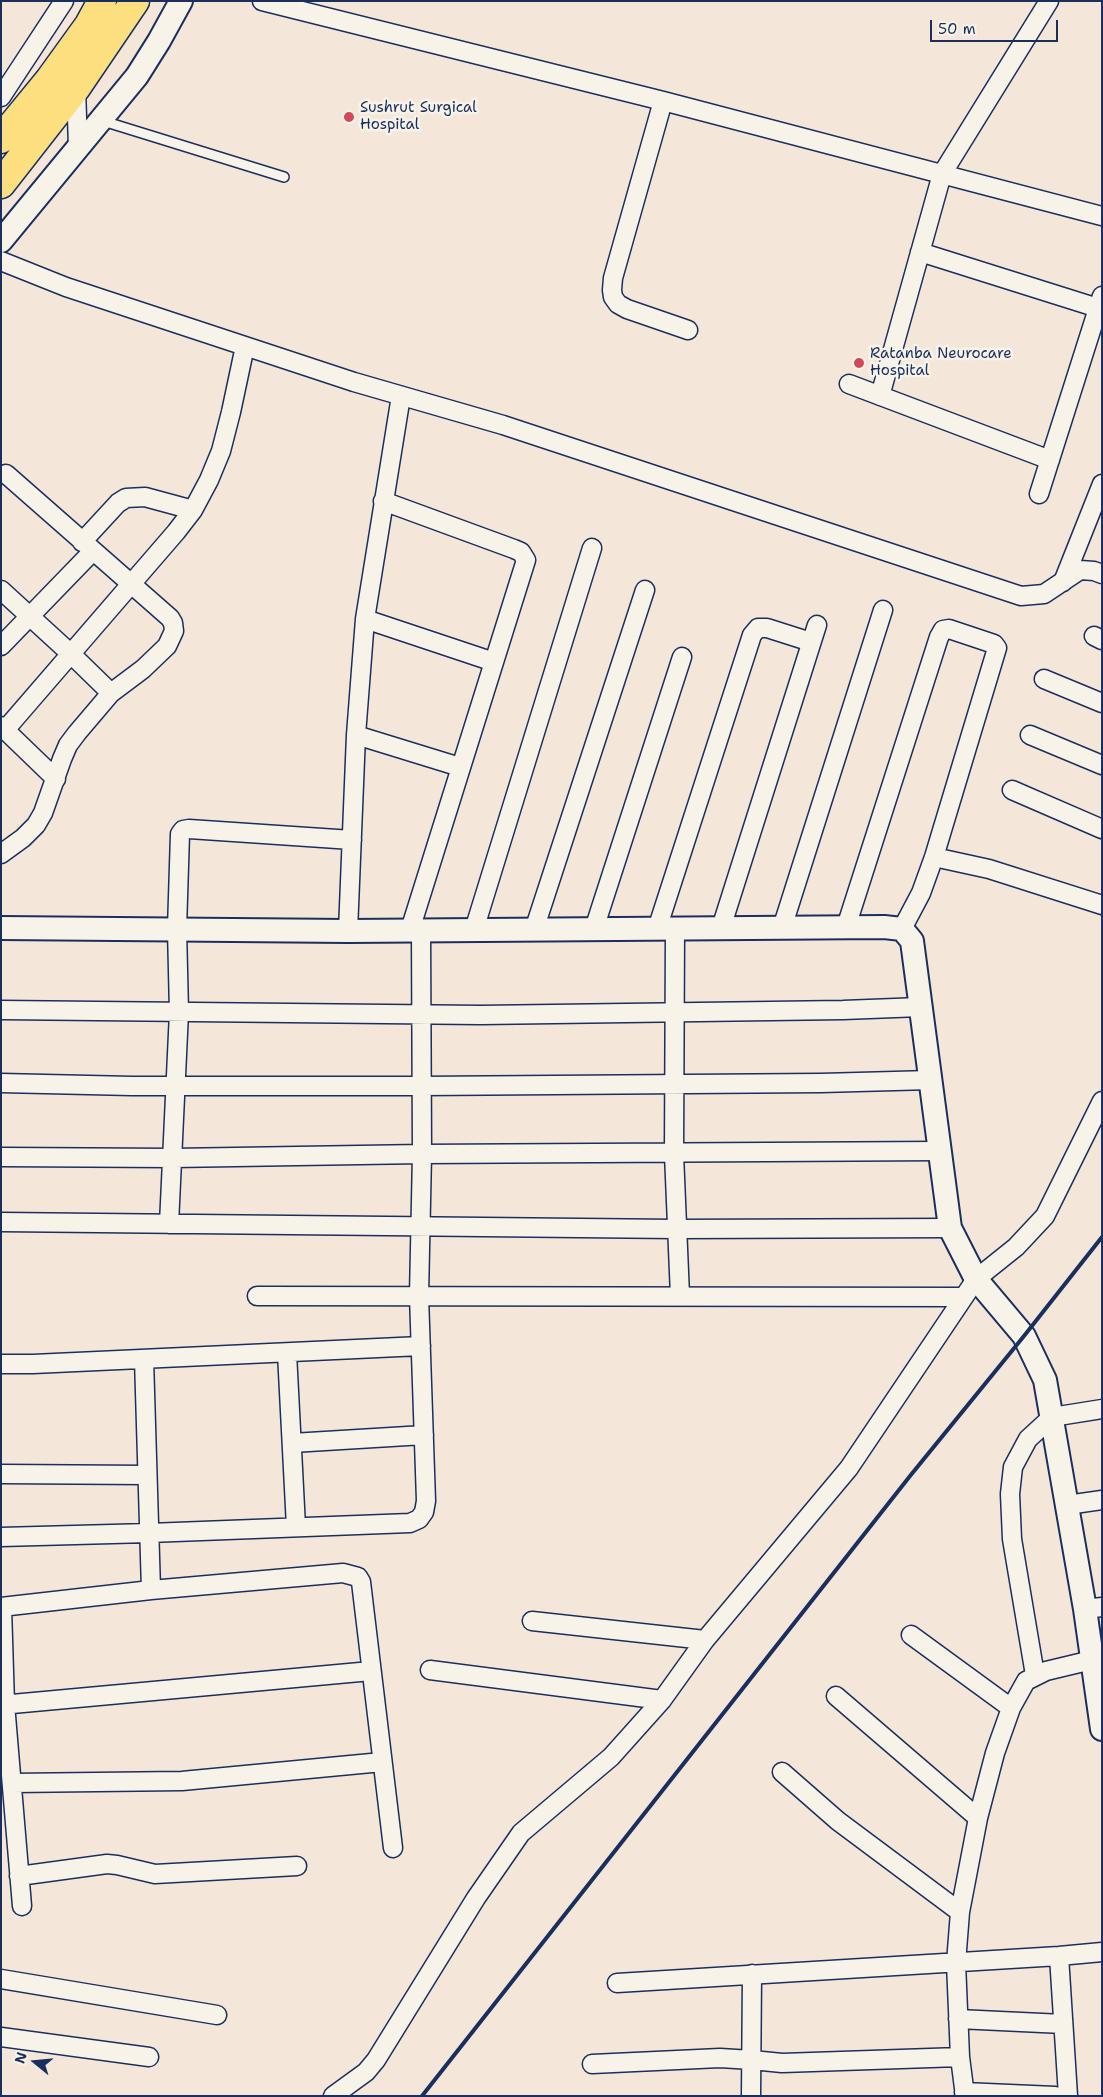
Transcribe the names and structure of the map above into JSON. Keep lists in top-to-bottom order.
{
  "places": ["Sushrut Surgical Hospital", "Ratanba Neurocare Hospital"],
  "scale_bar": "50 m",
  "north": "left"
}
